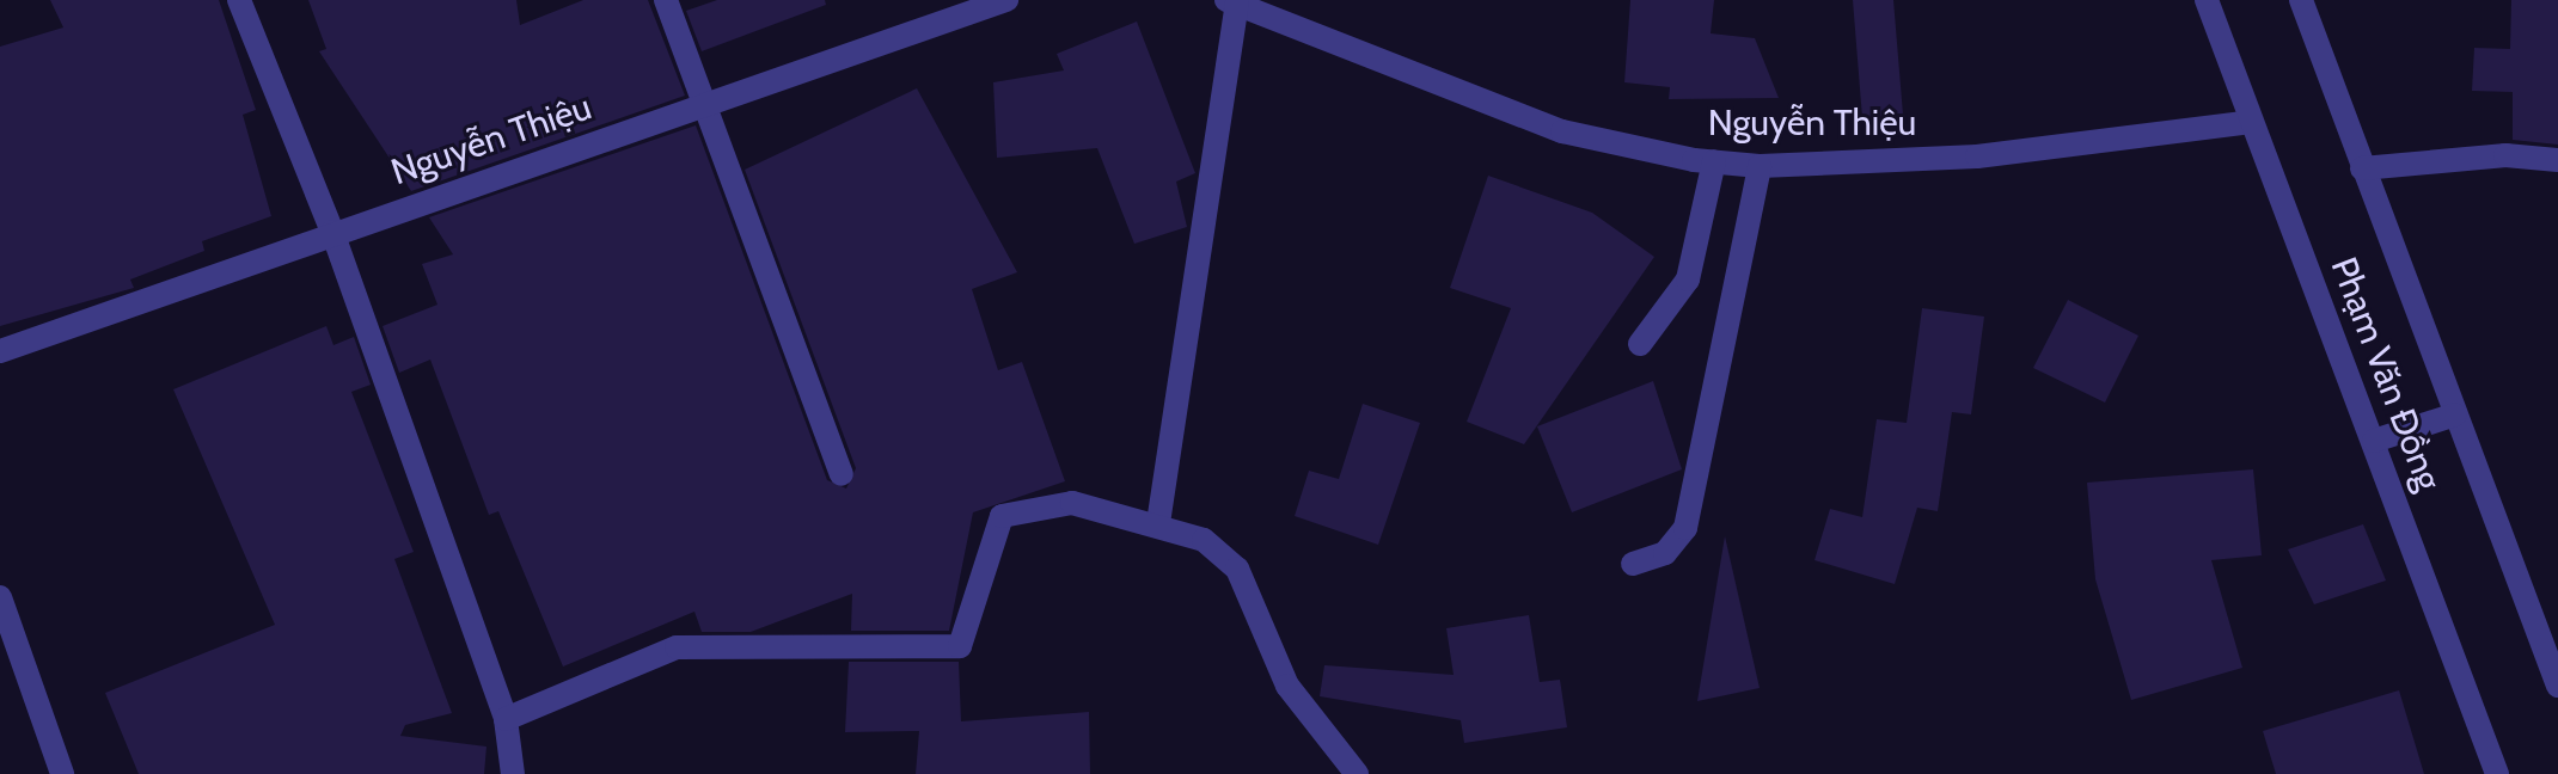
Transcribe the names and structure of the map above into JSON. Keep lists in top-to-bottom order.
{
  "streets": {
    "street": ["Nguyễn Thiệu", "Phạm Văn Đồng"]
  },
  "crossings": [
    ["Nguyễn Thiệu", "Phạm Văn Đồng"]
  ]
}
